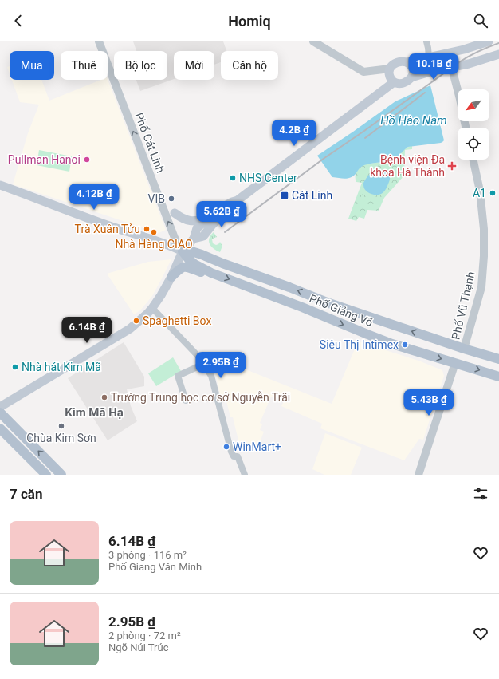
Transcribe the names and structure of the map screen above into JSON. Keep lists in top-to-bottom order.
{
  "streets": {
    "main road": ["Phố Giảng Võ"],
    "street": ["Phố Cát Linh", "Phố Vũ Thạnh"]
  },
  "crossings": [
    ["Phố Cát Linh", "Phố Giảng Võ"],
    ["Phố Vũ Thạnh", "Phố Giảng Võ"]
  ],
  "one_way": ["Phố Cát Linh"],
  "districts": ["Kim Mã Hạ"],
  "water": ["Hồ Hào Nam"],
  "places": {
    "other": [
      "Pullman Hanoi",
      "NHS Center",
      "A1",
      "VIB",
      "Trà Xuân Tửu",
      "Nhà Hàng CIAO",
      "Spaghetti Box",
      "Siêu Thị Intimex",
      "Nhà hát Kim Mã",
      "Trường Trung học cơ sở Nguyễn Trãi",
      "Chùa Kim Sơn",
      "WinMart+"
    ],
    "health": ["Bệnh viện Đa khoa Hà Thành"],
    "transit": ["Cát Linh"]
  },
  "north": "bottom left",
  "page": {
    "header": "Homiq",
    "chip": [
      "Mua",
      "Thuê",
      "Bộ lọc",
      "Mới",
      "Căn hộ"
    ],
    "price": [
      "10.1B ₫",
      "4.2B ₫",
      "4.12B ₫",
      "5.62B ₫",
      "6.14B ₫",
      "2.95B ₫",
      "5.43B ₫"
    ],
    "heading": "7 căn",
    "list": [
      {
        "name": "6.14B ₫",
        "note": "3 phòng · 116 m² · Phố Giang Văn Minh"
      },
      {
        "name": "2.95B ₫",
        "note": "2 phòng · 72 m² · Ngõ Núi Trúc"
      }
    ]
  }
}
